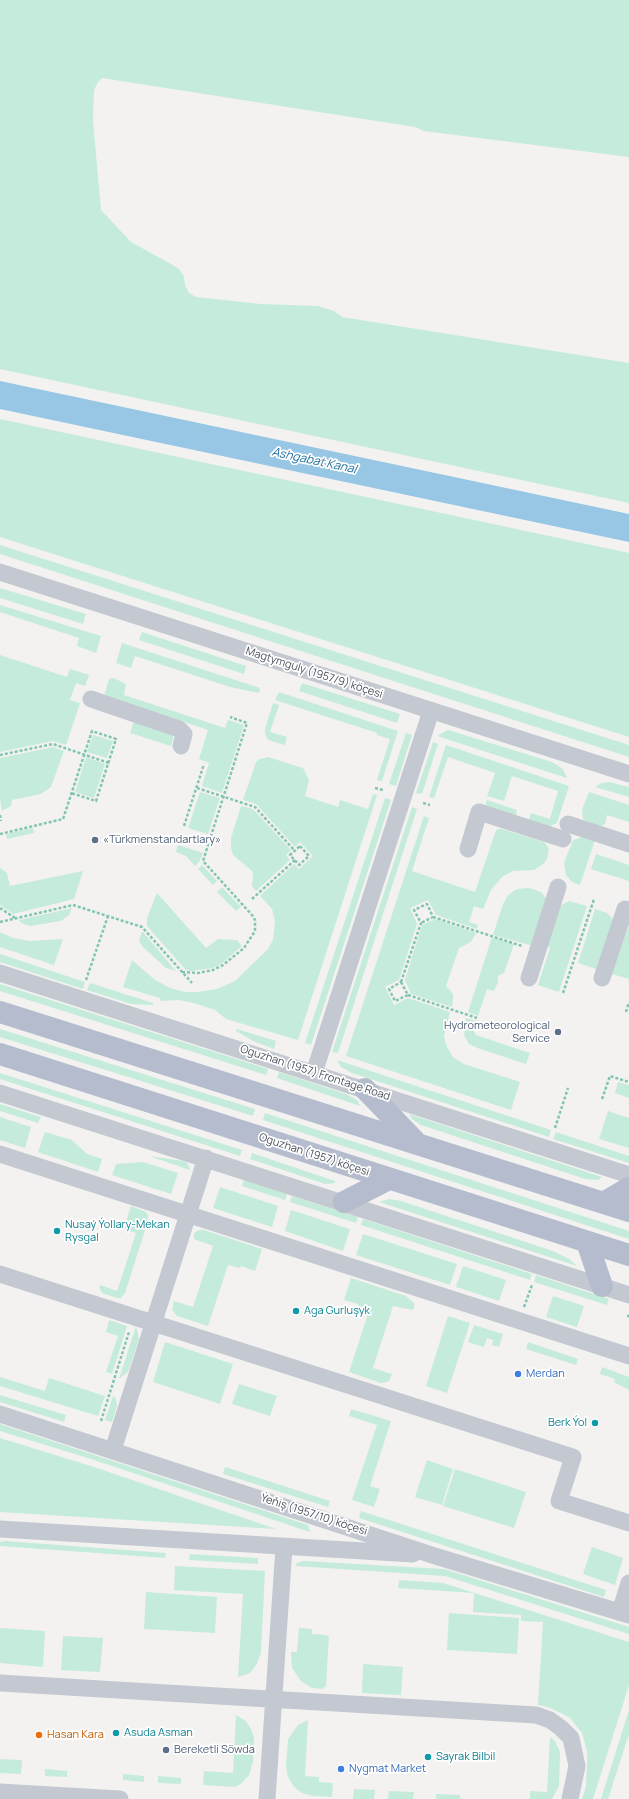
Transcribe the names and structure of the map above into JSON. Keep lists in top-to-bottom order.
{
  "streets": {
    "main road": ["Oguzhan (1957) köçesi"],
    "street": ["Magtymguly (1957/9) köçesi", "Oguzhan (1957) Frontage Road", "Ýeňiş (1957/10) köçesi"]
  },
  "water": ["Ashgabat Kanal"],
  "places": [
    "«Türkmenstandartlary»",
    "Hydrometeorological Service",
    "Nusaý Ýollary-Mekan Rysgal",
    "Aga Gurluşyk",
    "Merdan",
    "Berk Ýol",
    "Asuda Asman",
    "Hasan Kara",
    "Bereketli Söwda",
    "Sayrak Bilbil",
    "Nygmat Market"
  ]
}
